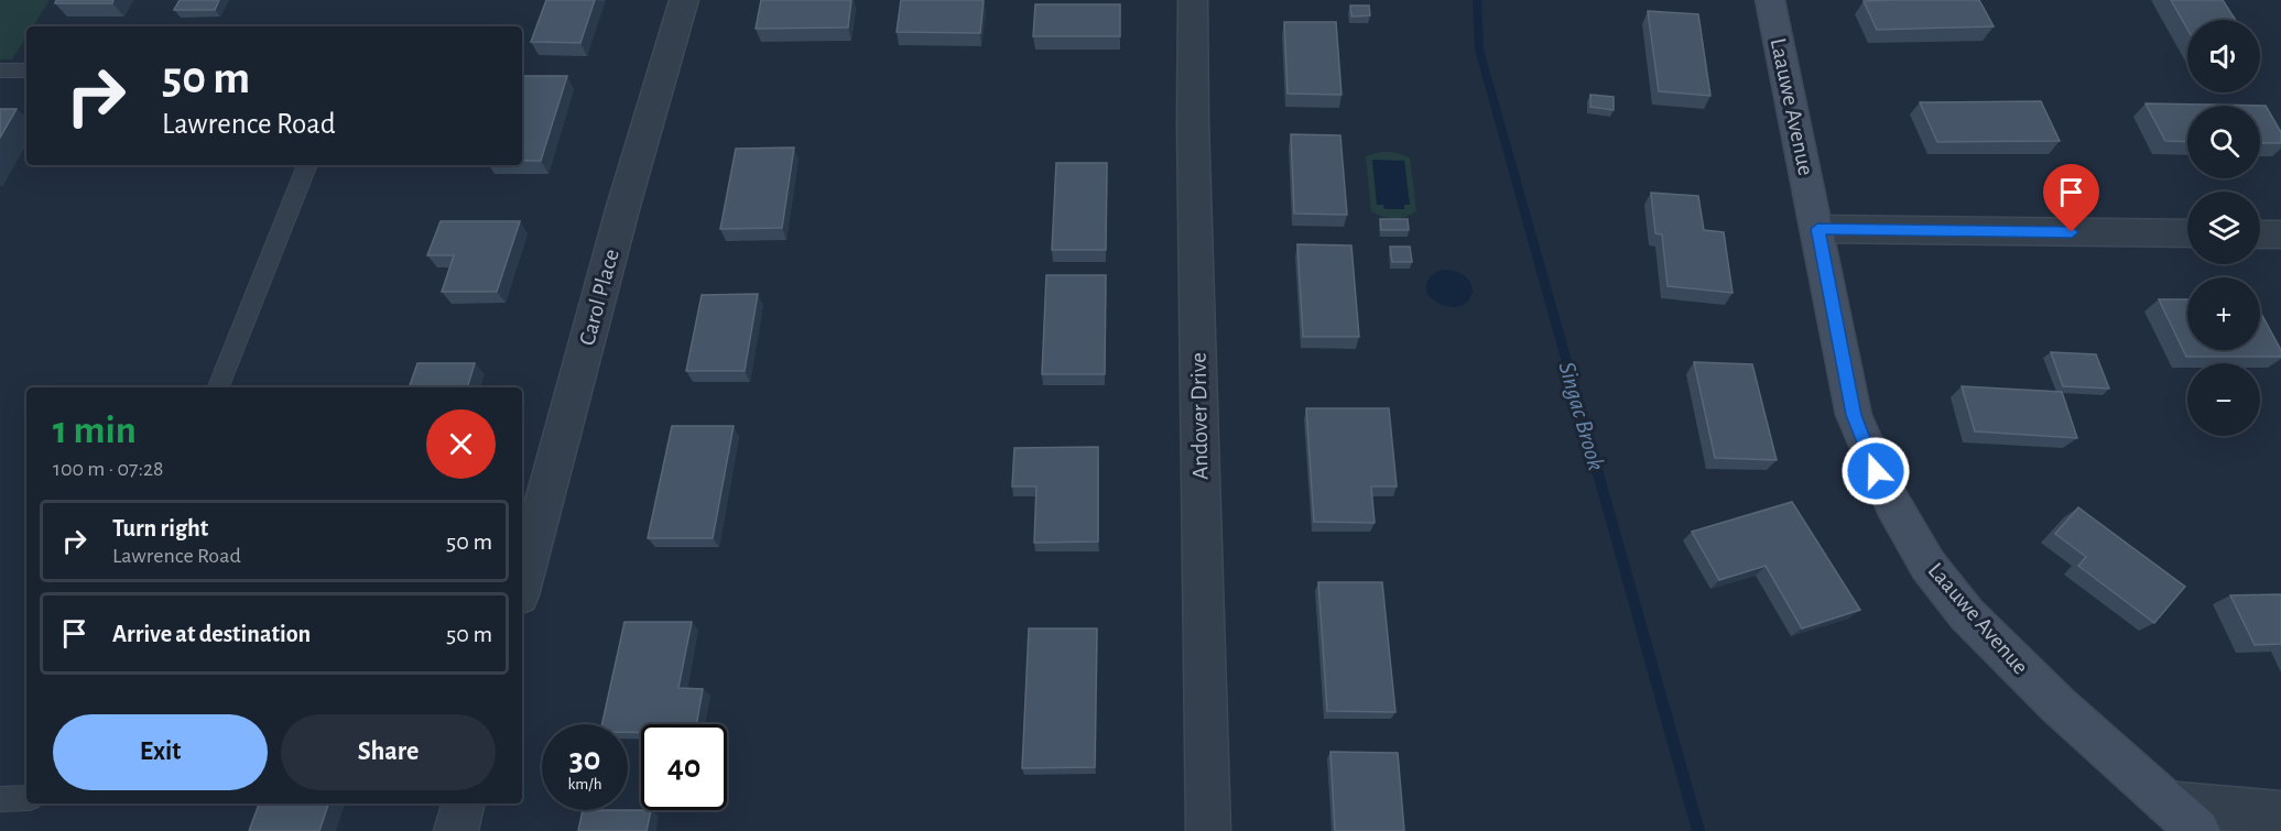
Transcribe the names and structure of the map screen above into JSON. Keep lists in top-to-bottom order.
{
  "streets": {
    "street": ["Laauwe Avenue", "Carol Place", "Andover Drive"]
  },
  "water": ["Singac Brook"],
  "page": {
    "map_buttons": ["+", "−"],
    "turn": ["50 m", "Lawrence Road"],
    "heading": ["1 min", "100 m · 07:28"],
    "list": [
      {
        "name": "Turn right",
        "note": "Lawrence Road",
        "value": "50 m"
      },
      {
        "name": "Arrive at destination",
        "value": "50 m"
      }
    ],
    "buttons": ["Exit", "Share"],
    "speed": "30 km/h",
    "limit": "40"
  }
}
